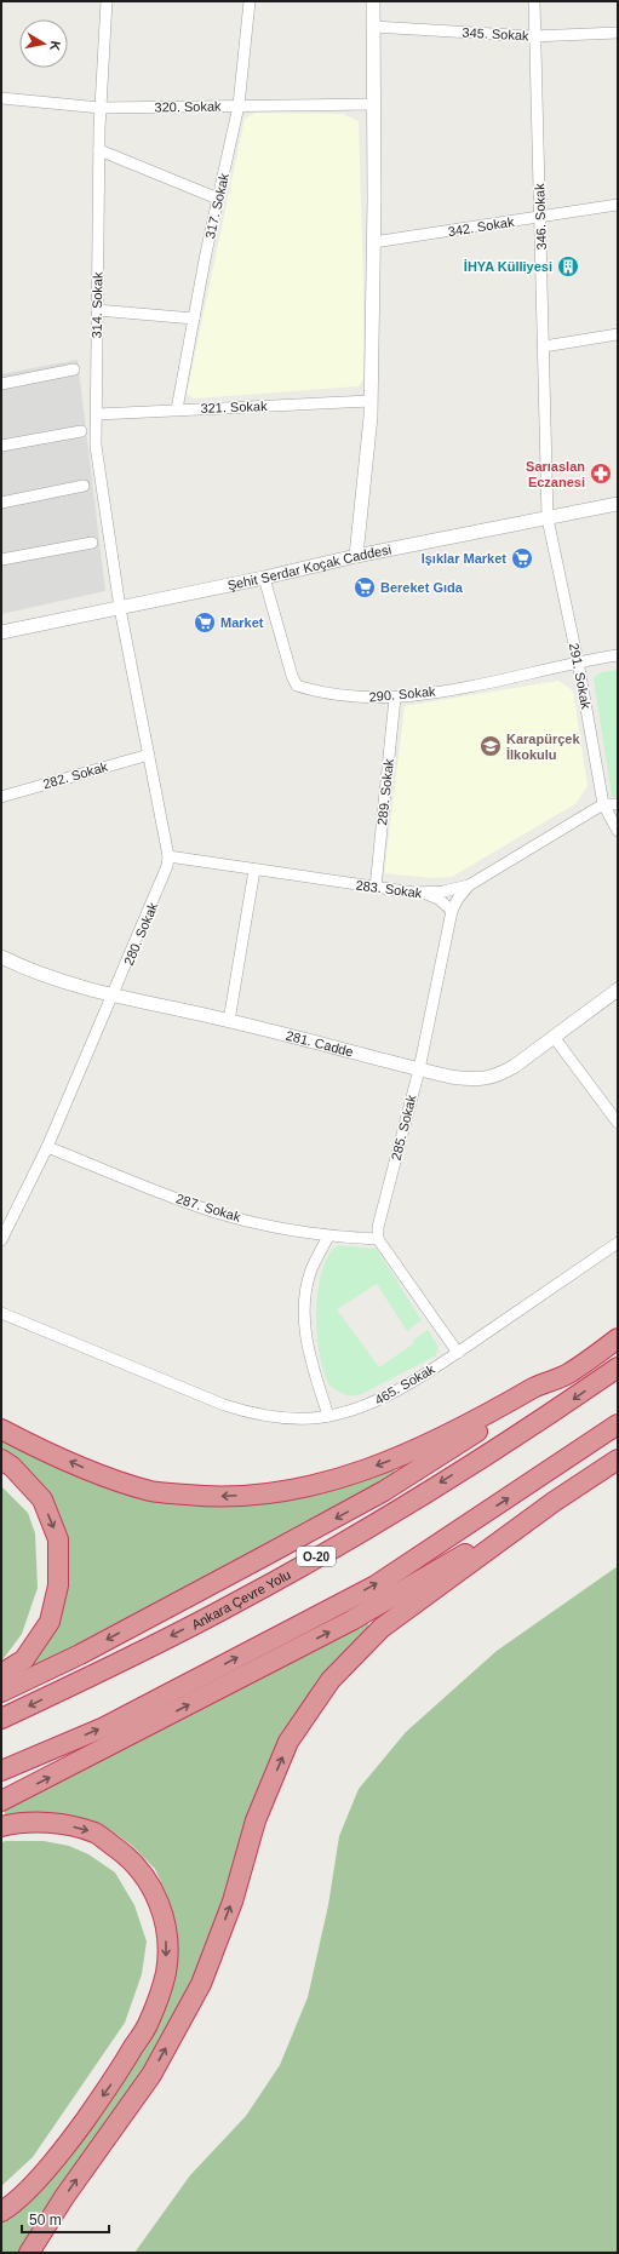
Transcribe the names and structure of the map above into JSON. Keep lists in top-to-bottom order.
{
  "streets": {
    "highway": ["O-20", "Ankara Çevre Yolu"],
    "street": [
      "345. Sokak",
      "320. Sokak",
      "317. Sokak",
      "346. Sokak",
      "342. Sokak",
      "314. Sokak",
      "321. Sokak",
      "Şehit Serdar Koçak Caddesi",
      "291. Sokak",
      "290. Sokak",
      "282. Sokak",
      "289. Sokak",
      "283. Sokak",
      "280. Sokak",
      "281. Cadde",
      "285. Sokak",
      "287. Sokak",
      "465. Sokak"
    ]
  },
  "crossings": [
    ["345. Sokak", "346. Sokak"],
    ["320. Sokak", "317. Sokak"],
    ["320. Sokak", "314. Sokak"],
    ["317. Sokak", "321. Sokak"],
    ["346. Sokak", "342. Sokak"],
    ["346. Sokak", "Şehit Serdar Koçak Caddesi"],
    ["346. Sokak", "291. Sokak"],
    ["314. Sokak", "321. Sokak"],
    ["314. Sokak", "Şehit Serdar Koçak Caddesi"],
    ["314. Sokak", "280. Sokak"],
    ["Şehit Serdar Koçak Caddesi", "291. Sokak"],
    ["Şehit Serdar Koçak Caddesi", "290. Sokak"],
    ["Şehit Serdar Koçak Caddesi", "280. Sokak"],
    ["291. Sokak", "290. Sokak"],
    ["291. Sokak", "283. Sokak"],
    ["290. Sokak", "289. Sokak"],
    ["282. Sokak", "280. Sokak"],
    ["289. Sokak", "283. Sokak"],
    ["283. Sokak", "280. Sokak"],
    ["283. Sokak", "285. Sokak"],
    ["280. Sokak", "281. Cadde"],
    ["280. Sokak", "287. Sokak"],
    ["281. Cadde", "285. Sokak"],
    ["285. Sokak", "287. Sokak"]
  ],
  "places": {
    "building": ["İHYA Külliyesi"],
    "pharmacy": ["Sarıaslan Eczanesi"],
    "supermarket": ["Işıklar Market", "Bereket Gıda", "Market"],
    "school or university": ["Karapürçek İlkokulu"]
  },
  "scale_bar": "50 m",
  "north": "right"
}
